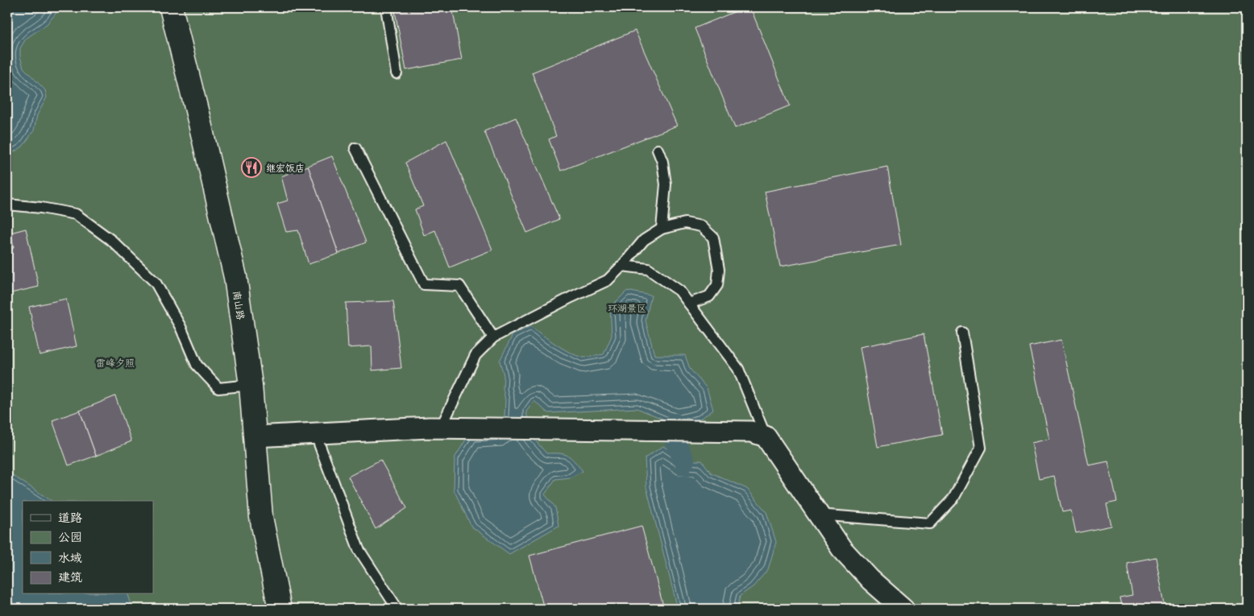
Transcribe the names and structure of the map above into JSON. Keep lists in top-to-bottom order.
{
  "streets": {
    "main road": ["南山路"]
  },
  "parks": ["环湖景区", "雷峰夕照"],
  "places": {
    "restaurant": ["继宏饭店"]
  },
  "legend": [
    "道路",
    "公园",
    "水域",
    "建筑"
  ]
}
